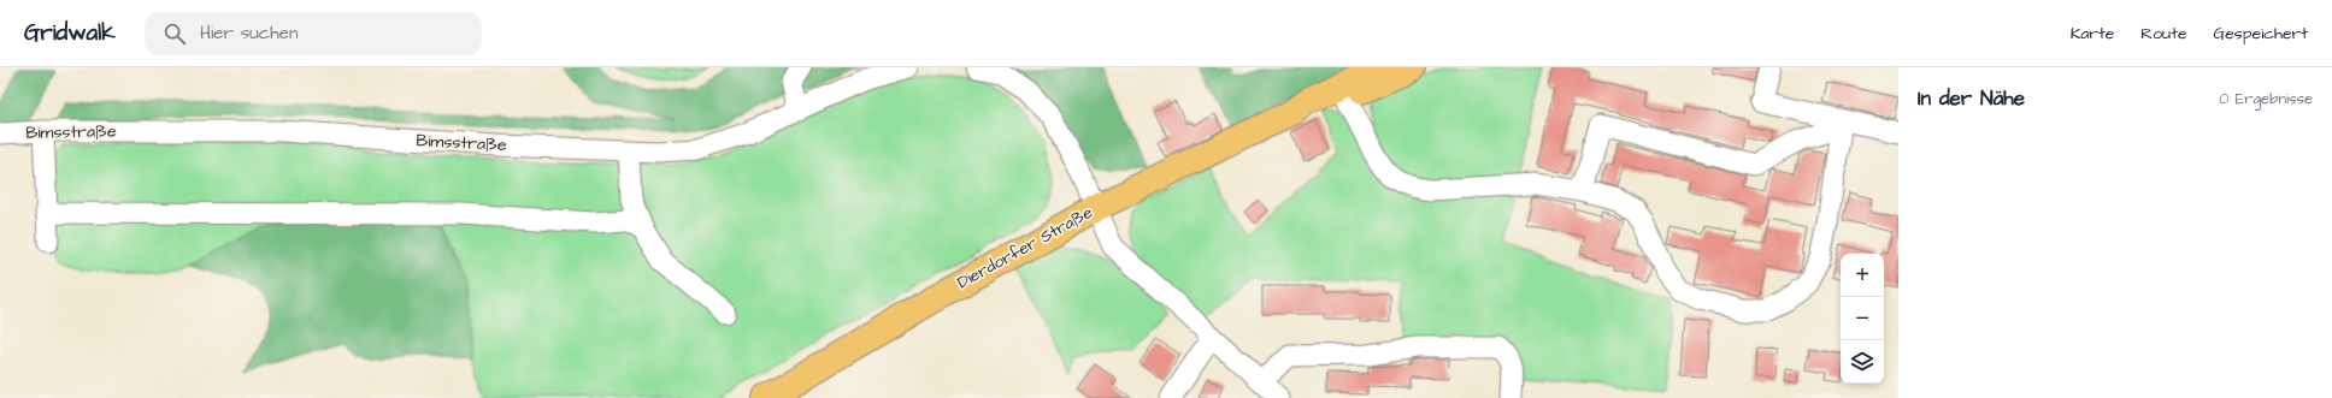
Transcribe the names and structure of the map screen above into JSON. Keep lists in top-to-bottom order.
{
  "streets": {
    "main road": ["Dierdorfer Straße"],
    "street": ["Bimsstraße"]
  },
  "page": {
    "header": "Gridwalk",
    "search": "Hier suchen",
    "nav": ["Karte", "Route", "Gespeichert"],
    "heading": ["In der Nähe", "0 Ergebnisse"],
    "map_buttons": ["+", "−"]
  }
}
